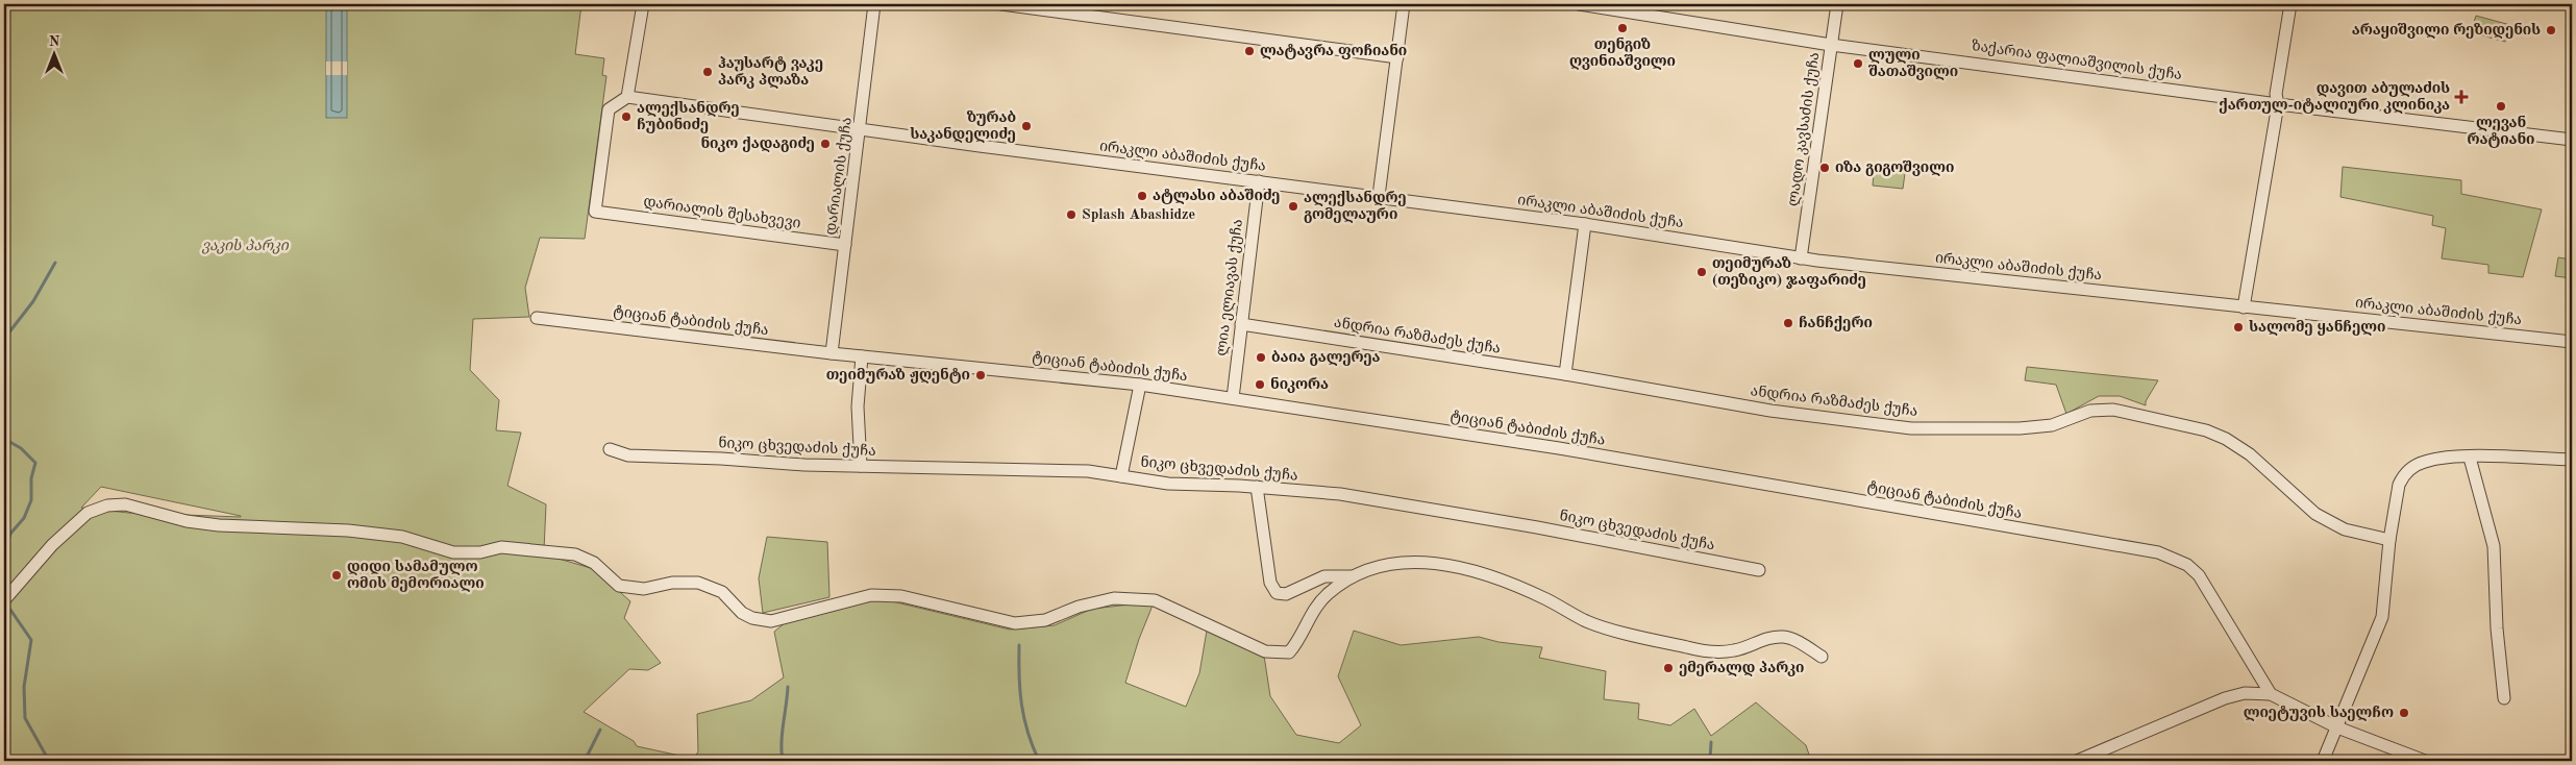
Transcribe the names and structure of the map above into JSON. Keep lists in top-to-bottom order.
{
  "streets": {
    "street": [
      "ზაქარია ფალიაშვილის ქუჩა",
      "ლადო კავსაძის ქუჩა",
      "ირაკლი აბაშიძის ქუჩა",
      "დარიალის ქუჩა",
      "დარიალის შესახვევი",
      "ლია ელიავას ქუჩა",
      "ტიციან ტაბიძის ქუჩა",
      "ანდრია რაზმაძეს ქუჩა",
      "ნიკო ცხვედაძის ქუჩა"
    ]
  },
  "crossings": [
    ["ზაქარია ფალიაშვილის ქუჩა", "ლადო კავსაძის ქუჩა"],
    ["ლადო კავსაძის ქუჩა", "ირაკლი აბაშიძის ქუჩა"],
    ["ირაკლი აბაშიძის ქუჩა", "დარიალის ქუჩა"],
    ["ირაკლი აბაშიძის ქუჩა", "დარიალის შესახვევი"],
    ["ირაკლი აბაშიძის ქუჩა", "ლია ელიავას ქუჩა"],
    ["დარიალის ქუჩა", "დარიალის შესახვევი"],
    ["დარიალის ქუჩა", "ტიციან ტაბიძის ქუჩა"],
    ["ლია ელიავას ქუჩა", "ტიციან ტაბიძის ქუჩა"],
    ["ლია ელიავას ქუჩა", "ანდრია რაზმაძეს ქუჩა"]
  ],
  "parks": ["ვაკის პარკი"],
  "places": {
    "other": [
      "თენგიზ ღვინიაშვილი",
      "არაყიშვილი რეზიდენის",
      "ლატავრა ფოჩიანი",
      "ლული შათაშვილი",
      "ჰაუსარტ ვაკე პარკ პლაზა",
      "ლევან რატიანი",
      "ალექსანდრე ჩუბინიძე",
      "ზურაბ საკანდელიძე",
      "ნიკო ქადაგიძე",
      "იზა გიგოშვილი",
      "ატლასი აბაშიძე",
      "ალექსანდრე გომელაური",
      "Splash Abashidze",
      "თეიმურაზ (თეზიკო) ჯაფარიძე",
      "ჩანჩქერი",
      "სალომე ყანჩელი",
      "ბაია გალერეა",
      "თეიმურაზ ჟღენტი",
      "ნიკორა",
      "დიდი სამამულო ომის მემორიალი",
      "ემერალდ პარკი",
      "ლიეტუვის საელჩო"
    ],
    "health": ["დავით აბულაძის ქართულ-იტალიური კლინიკა"]
  },
  "north": "top"
}
